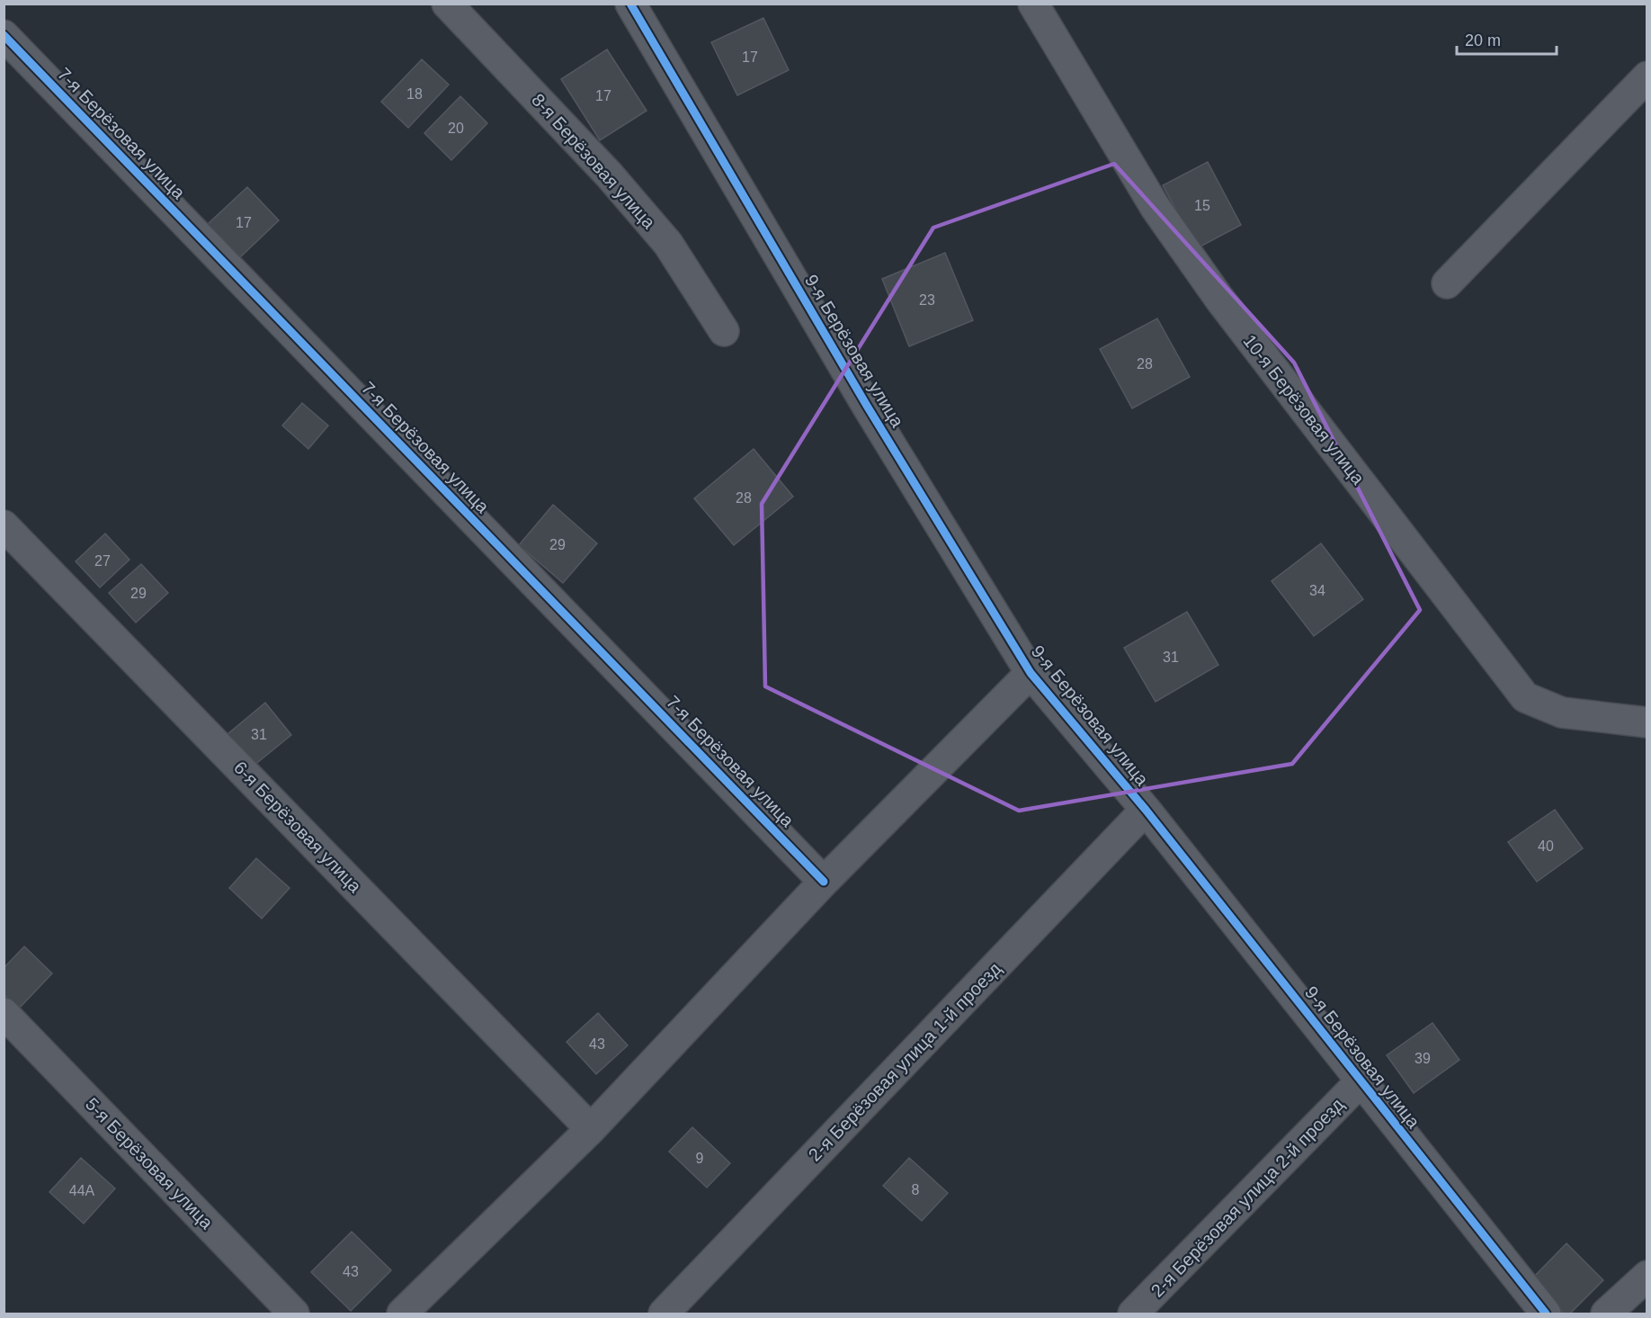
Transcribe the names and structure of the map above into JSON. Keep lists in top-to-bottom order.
{
  "streets": {
    "street": [
      "7-я Берёзовая улица",
      "8-я Берёзовая улица",
      "9-я Берёзовая улица",
      "10-я Берёзовая улица",
      "6-я Берёзовая улица",
      "2-я Берёзовая улица 1-й проезд",
      "5-я Берёзовая улица",
      "2-я Берёзовая улица 2-й проезд"
    ]
  },
  "crossings": [
    ["9-я Берёзовая улица", "2-я Берёзовая улица 1-й проезд"],
    ["9-я Берёзовая улица", "2-я Берёзовая улица 2-й проезд"]
  ],
  "house_numbers": [
    "17",
    "18",
    "17",
    "20",
    "15",
    "17",
    "23",
    "28",
    "28",
    "29",
    "27",
    "34",
    "29",
    "31",
    "31",
    "40",
    "43",
    "39",
    "9",
    "8",
    "44А",
    "43"
  ],
  "scale_bar": "20 m"
}
